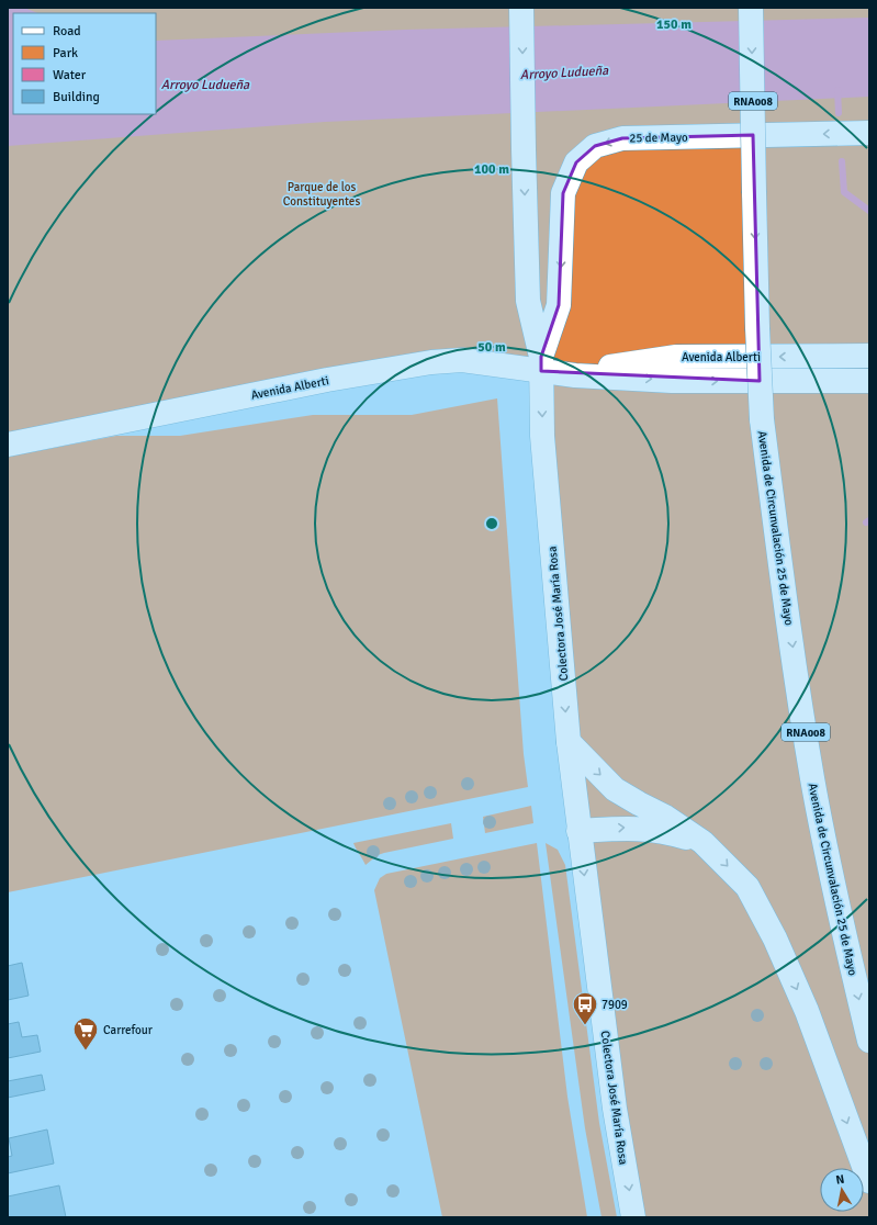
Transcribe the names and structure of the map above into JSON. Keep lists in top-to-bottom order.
{
  "streets": {
    "main road": [
      "RNA008",
      "25 de Mayo",
      "Avenida Alberti",
      "Avenida de Circunvalación 25 de Mayo",
      "Colectora José María Rosa"
    ]
  },
  "crossings": [
    ["25 de Mayo", "Avenida Alberti"],
    ["25 de Mayo", "Colectora José María Rosa"],
    ["Avenida Alberti", "Colectora José María Rosa"]
  ],
  "one_way": ["Avenida de Circunvalación 25 de Mayo", "Colectora José María Rosa"],
  "water": ["Arroyo Ludueña"],
  "parks": ["Parque de los Constituyentes"],
  "places": {
    "bus stop": ["7909"],
    "supermarket": ["Carrefour"]
  },
  "legend": [
    "Road",
    "Park",
    "Water",
    "Building"
  ],
  "north": "top",
  "rings": ["150 m", "100 m", "50 m"]
}
